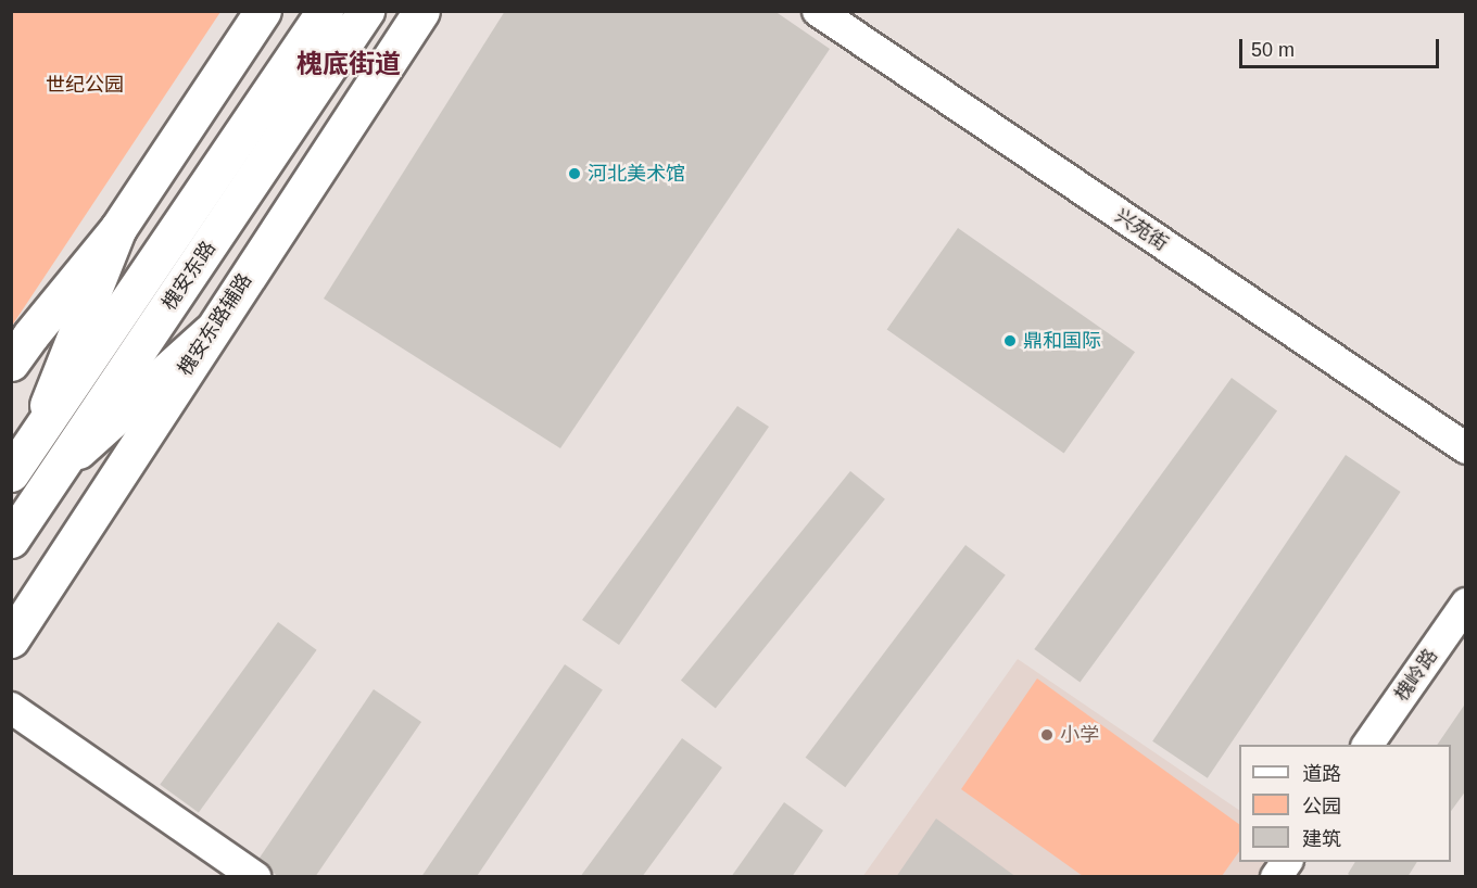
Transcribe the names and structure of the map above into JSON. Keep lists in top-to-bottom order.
{
  "streets": {
    "main road": ["槐安东路", "槐安东路辅路"],
    "street": ["兴苑街", "槐岭路"]
  },
  "districts": ["槐底街道"],
  "parks": ["世纪公园"],
  "places": ["河北美术馆", "鼎和国际", "小学"],
  "legend": ["道路", "公园", "建筑"],
  "scale_bar": "50 m"
}
